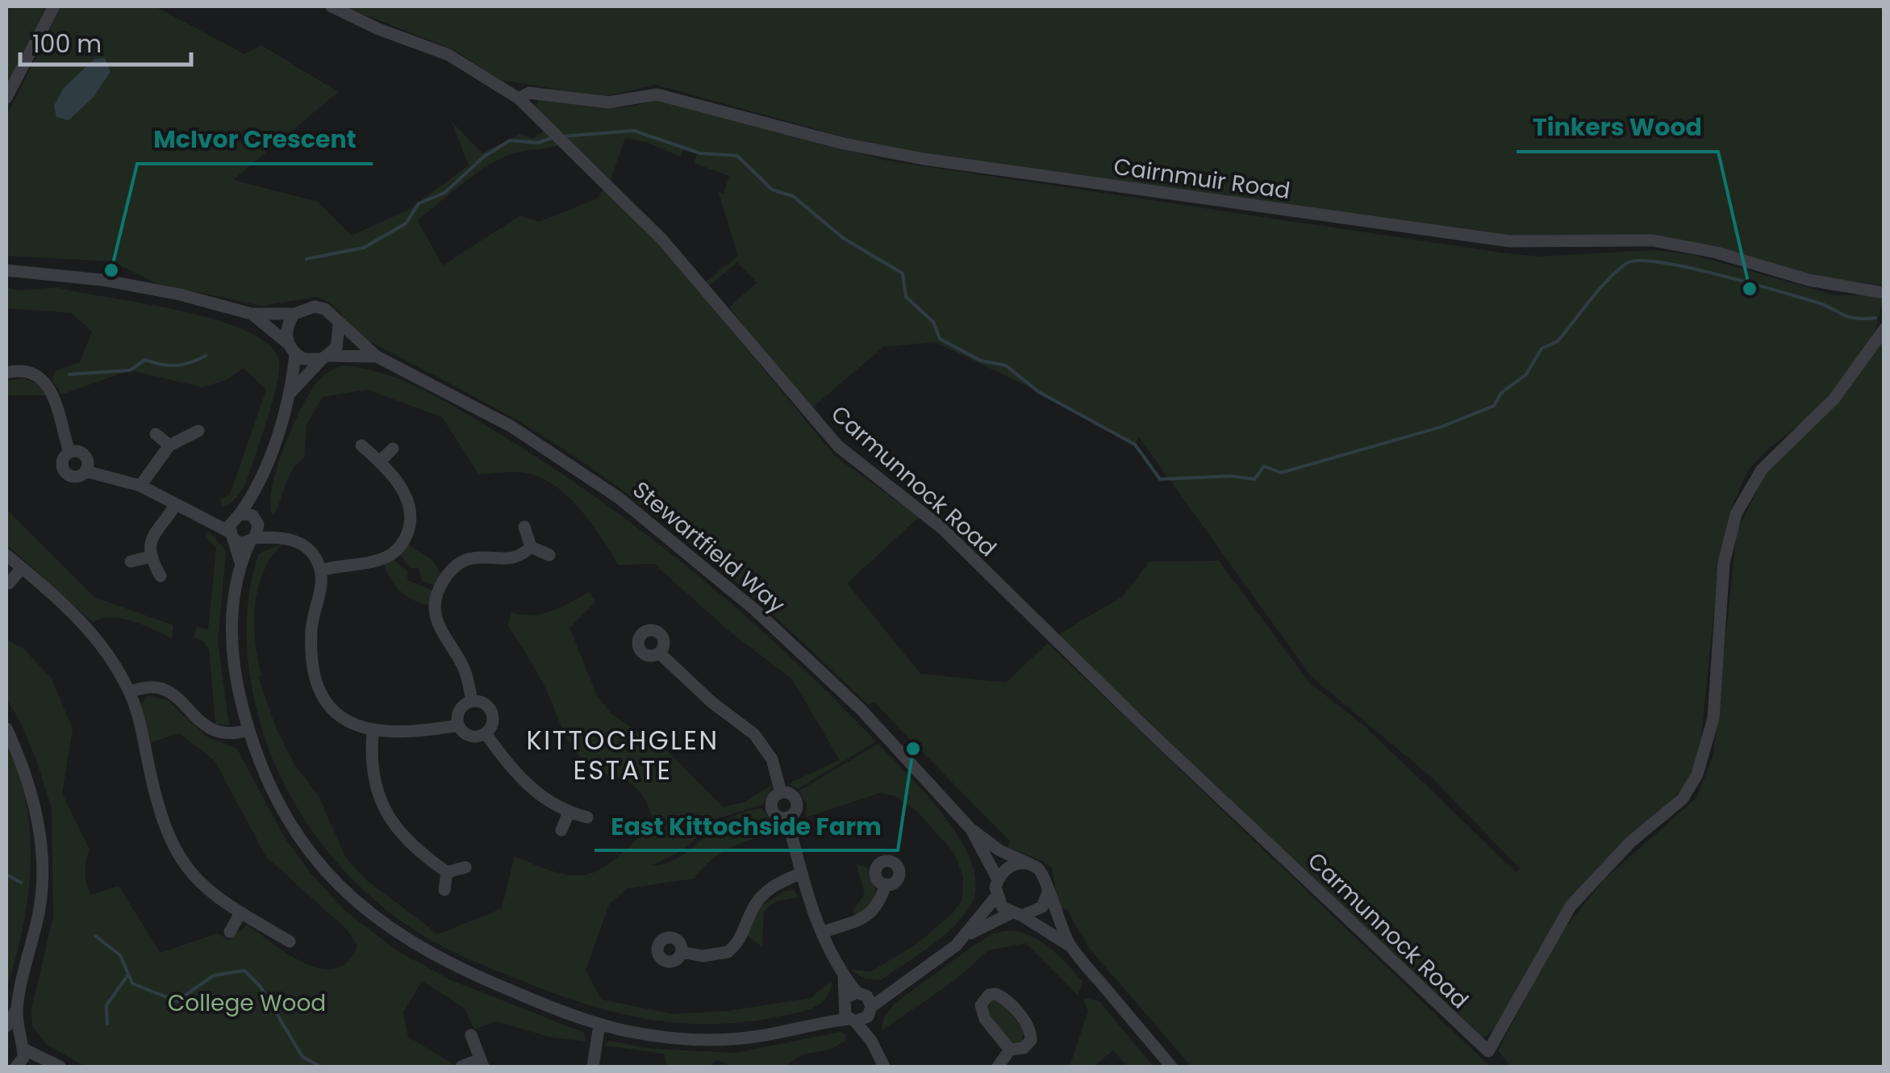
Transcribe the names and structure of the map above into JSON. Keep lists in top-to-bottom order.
{
  "streets": {
    "street": ["Cairnmuir Road", "Carmunnock Road", "Stewartfield Way"]
  },
  "crossings": [
    ["Cairnmuir Road", "Carmunnock Road"]
  ],
  "districts": ["KITTOCHGLEN ESTATE"],
  "parks": ["College Wood"],
  "places": ["McIvor Crescent", "Tinkers Wood", "East Kittochside Farm"],
  "scale_bar": "100 m"
}
